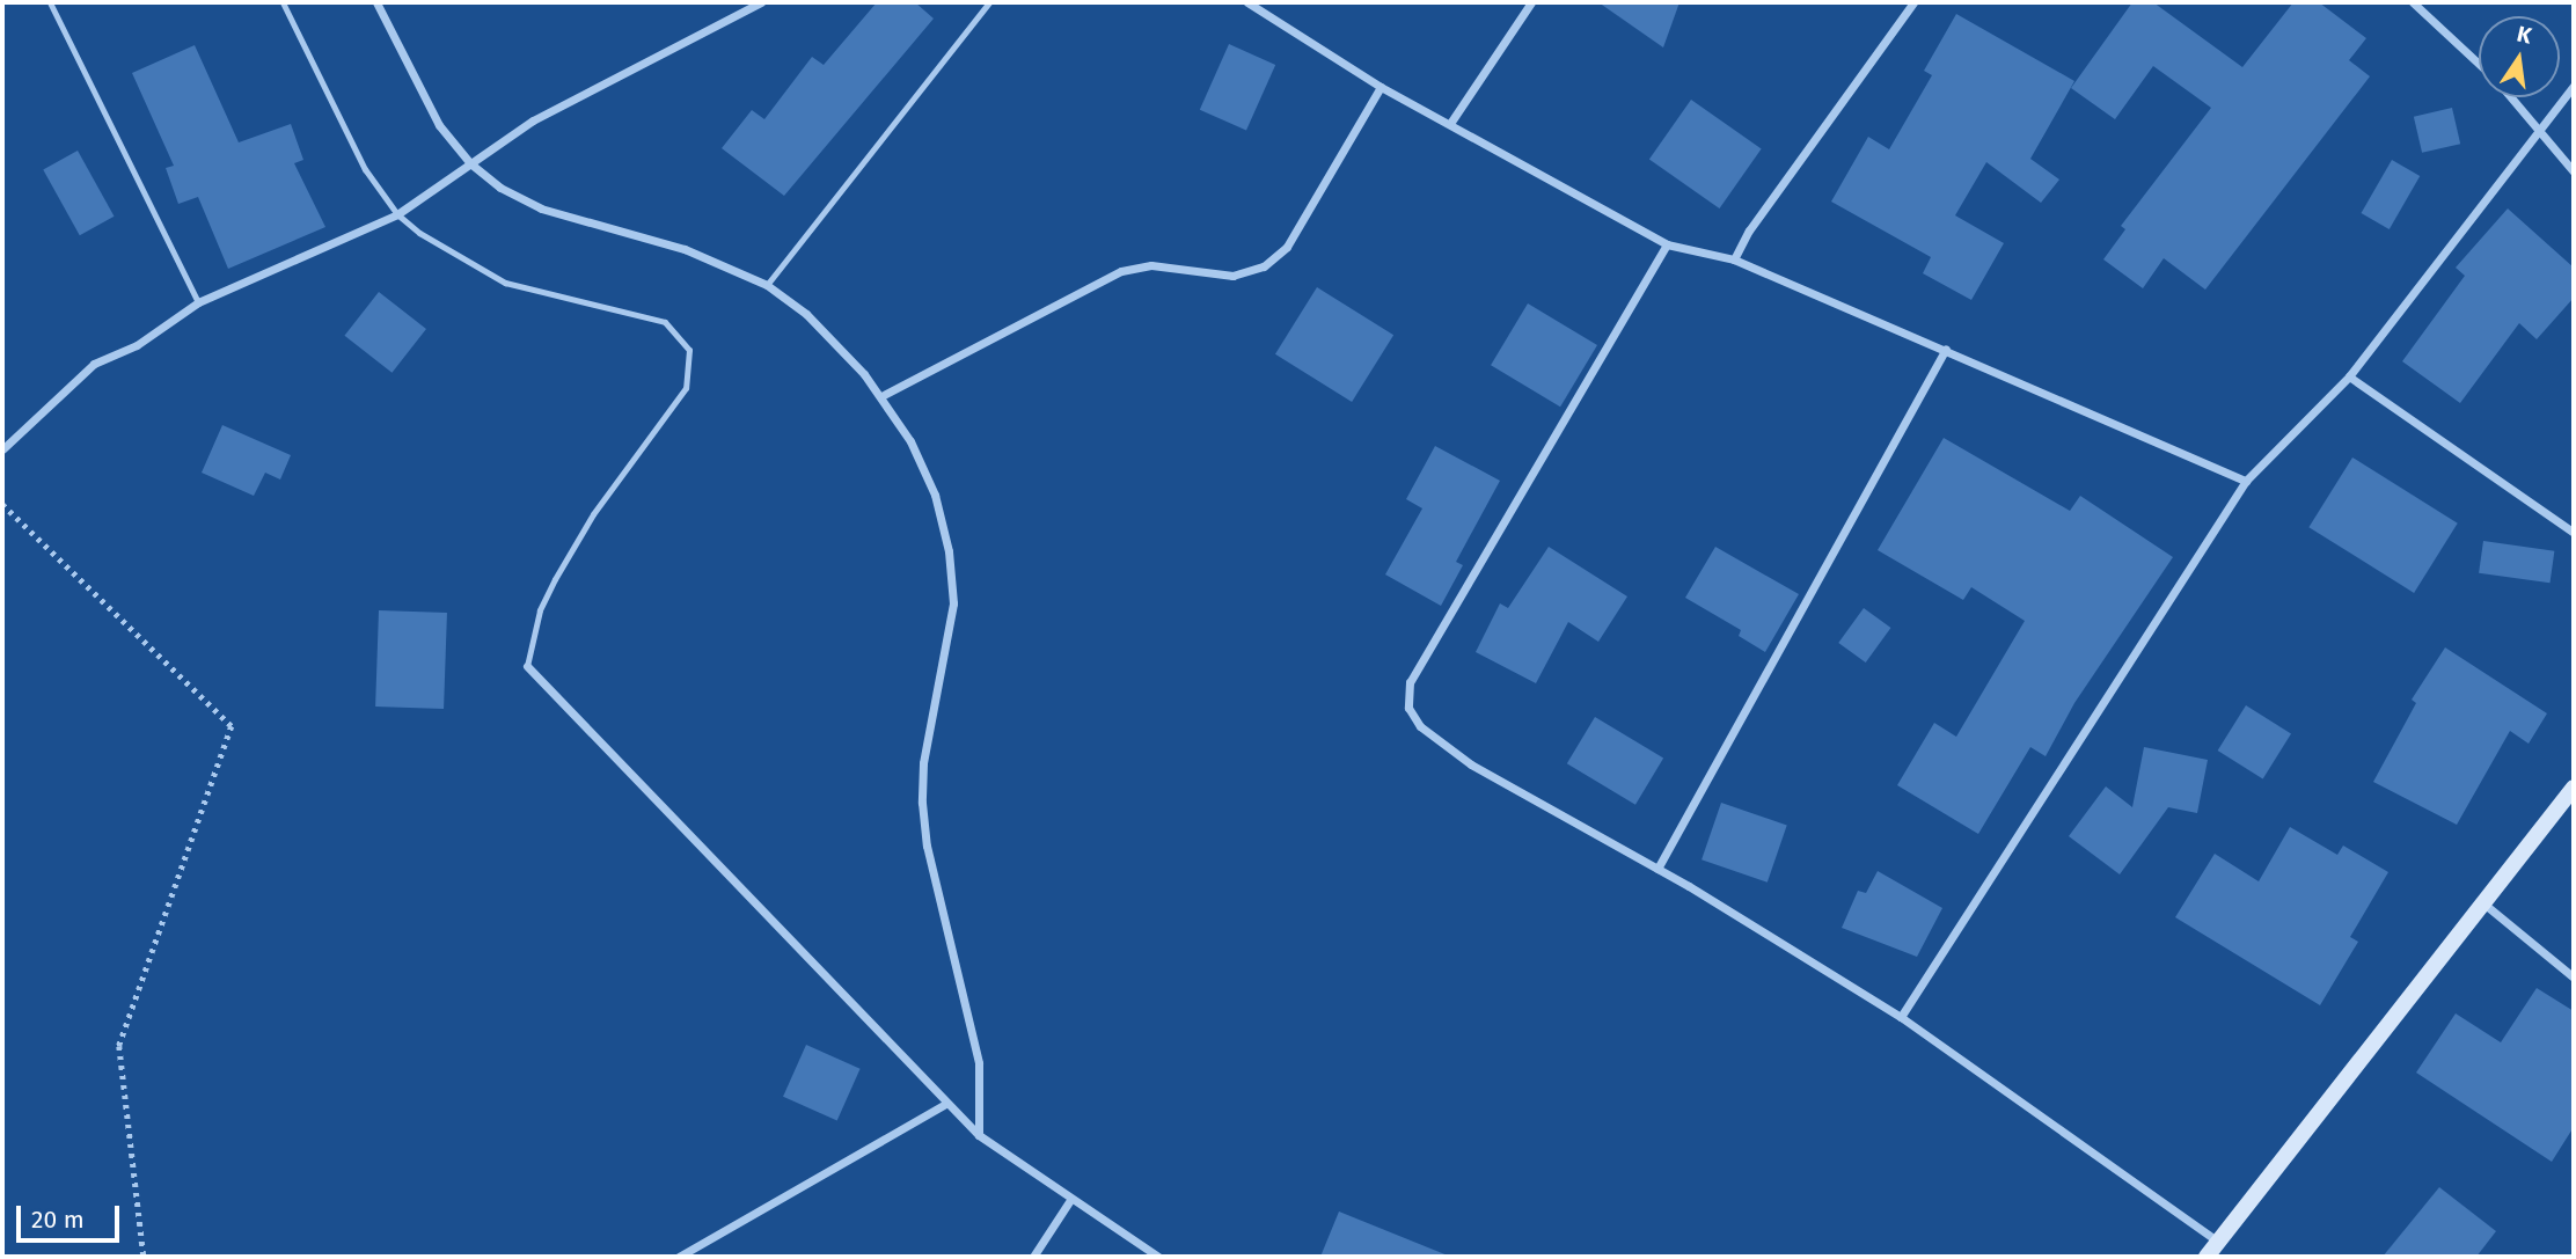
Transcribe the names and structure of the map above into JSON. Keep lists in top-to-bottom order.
{
  "scale_bar": "20 m",
  "north": "top"
}
